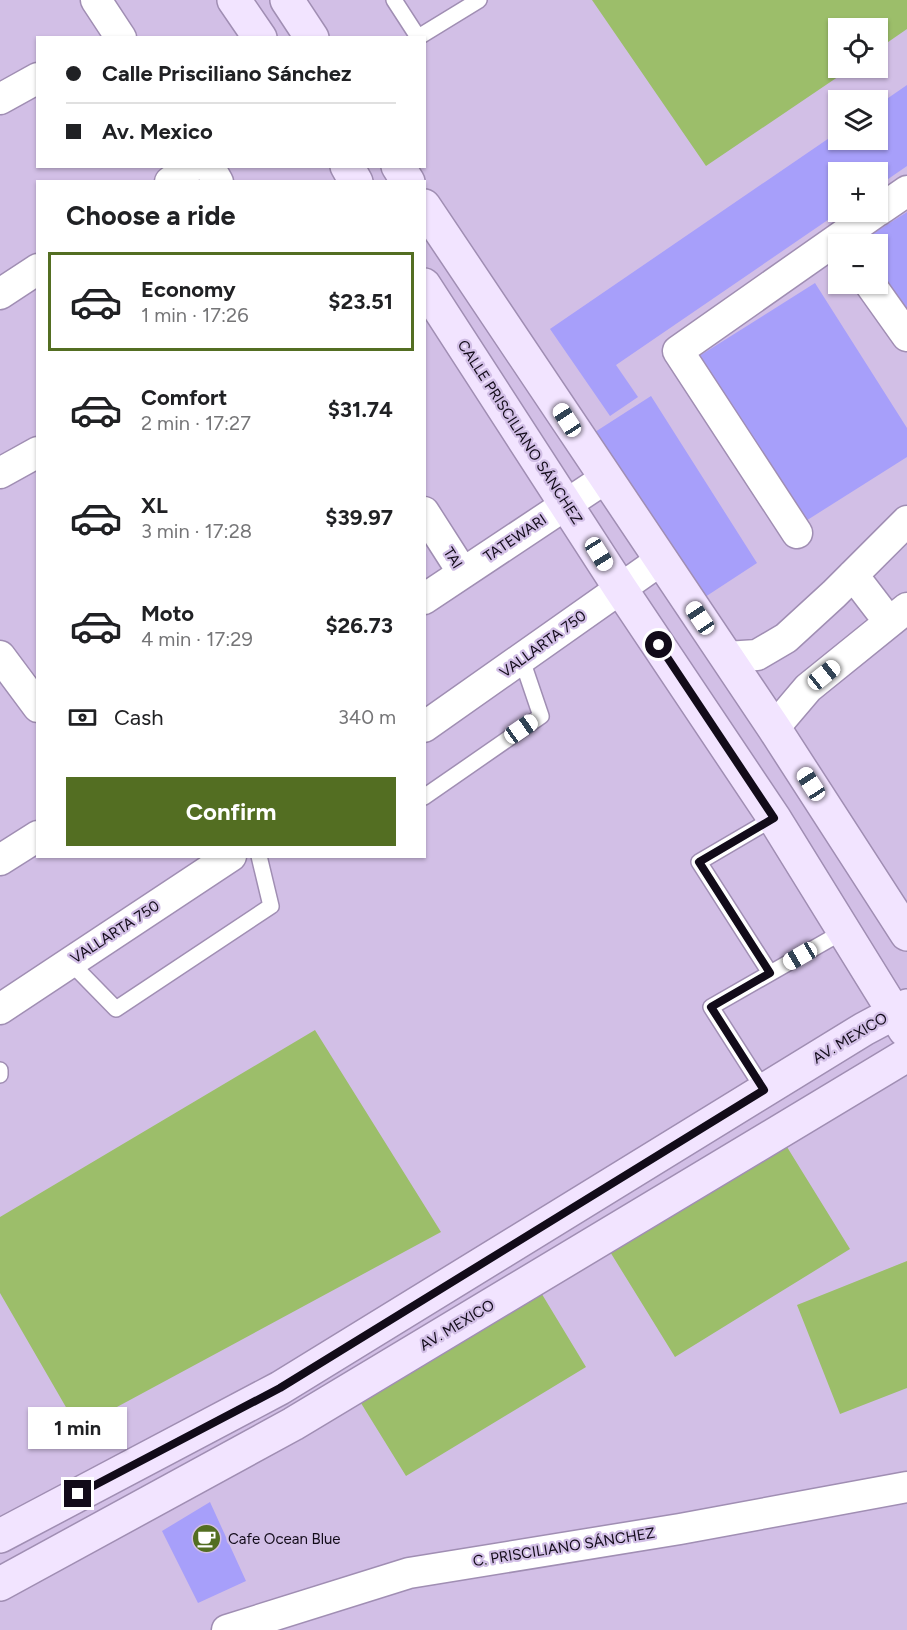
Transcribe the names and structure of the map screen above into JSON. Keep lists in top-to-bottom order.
{
  "streets": {
    "main road": ["CALLE PRISCILIANO SÁNCHEZ", "AV. MEXICO"],
    "street": [
      "TATEWARI",
      "TAI",
      "VALLARTA 750",
      "C. PRISCILIANO SÁNCHEZ"
    ]
  },
  "crossings": [
    ["CALLE PRISCILIANO SÁNCHEZ", "TATEWARI"],
    ["CALLE PRISCILIANO SÁNCHEZ", "VALLARTA 750"],
    ["CALLE PRISCILIANO SÁNCHEZ", "AV. MEXICO"],
    ["TATEWARI", "TAI"]
  ],
  "places": {
    "cafe": ["Cafe Ocean Blue"]
  },
  "page": {
    "map_buttons": ["+", "−"],
    "banner": ["Calle Prisciliano Sánchez", "Av. Mexico"],
    "heading": "Choose a ride",
    "list": [
      {
        "name": "Economy",
        "note": "1 min · 17:26",
        "value": "$23.51"
      },
      {
        "name": "Comfort",
        "note": "2 min · 17:27",
        "value": "$31.74"
      },
      {
        "name": "XL",
        "note": "3 min · 17:28",
        "value": "$39.97"
      },
      {
        "name": "Moto",
        "note": "4 min · 17:29",
        "value": "$26.73"
      }
    ],
    "pay": ["Cash", "340 m"],
    "buttons": "Confirm",
    "bubble": "1 min"
  }
}
